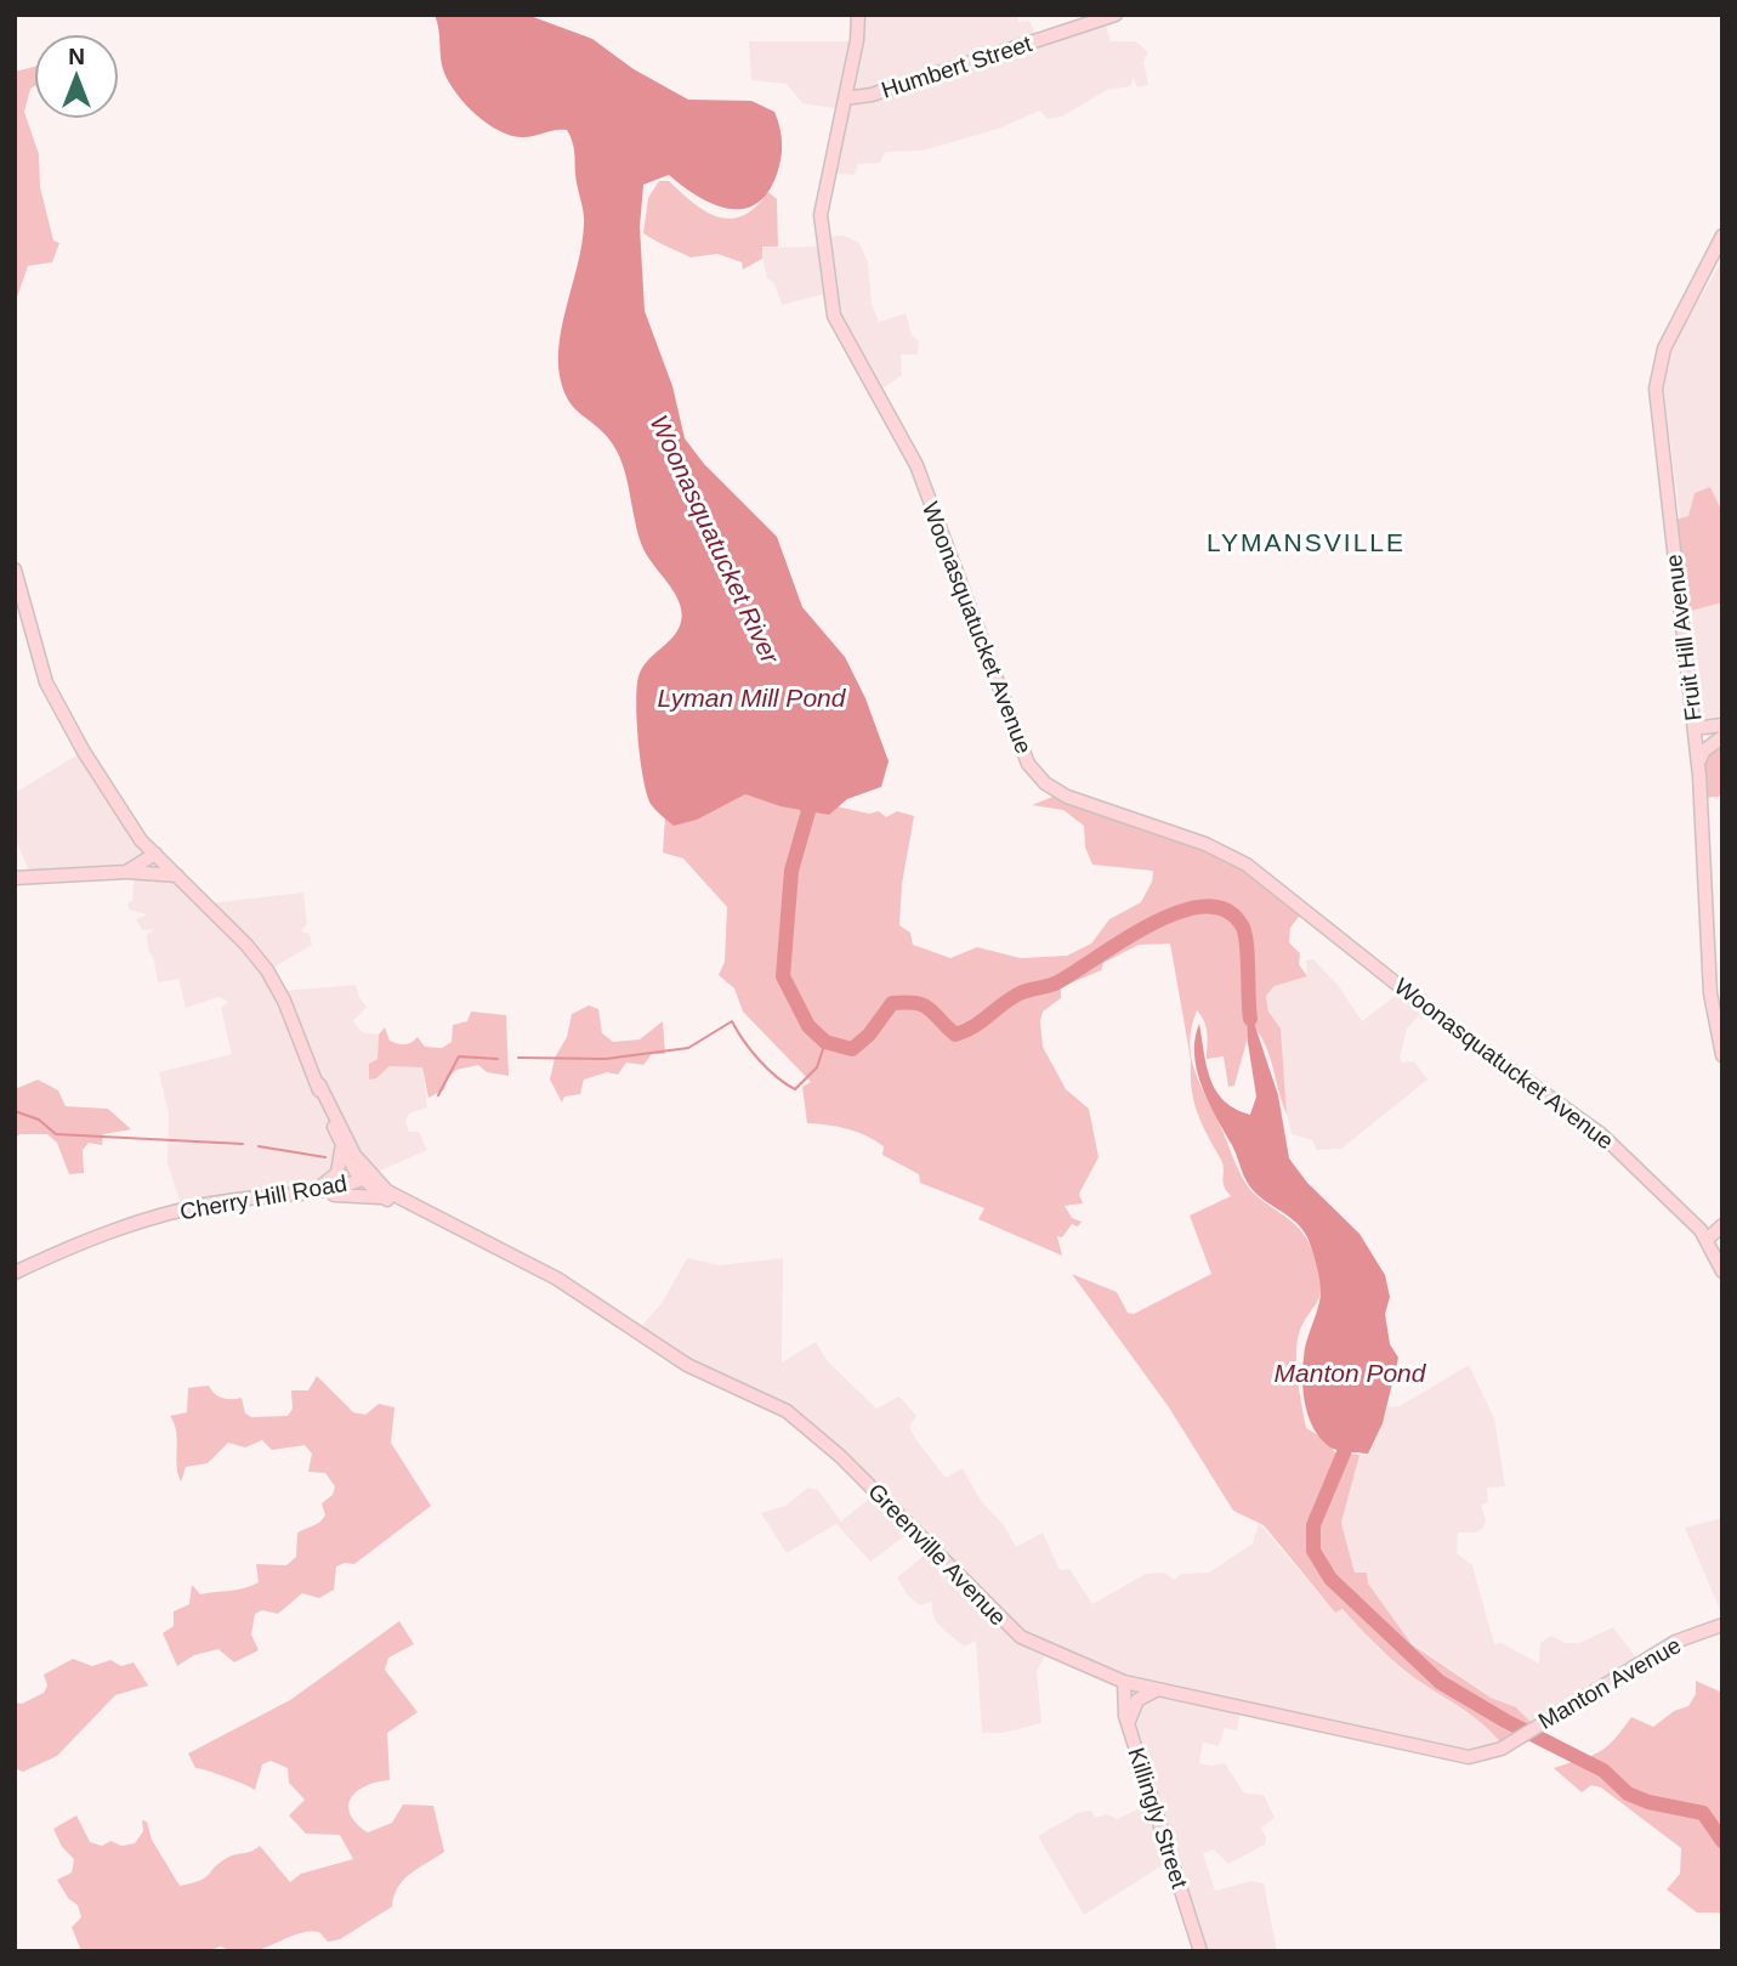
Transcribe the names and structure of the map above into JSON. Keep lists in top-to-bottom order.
{
  "streets": {
    "main road": [
      "Humbert Street",
      "Woonasquatucket Avenue",
      "Fruit Hill Avenue",
      "Cherry Hill Road",
      "Greenville Avenue",
      "Manton Avenue",
      "Killingly Street"
    ]
  },
  "crossings": [
    ["Humbert Street", "Woonasquatucket Avenue"],
    ["Cherry Hill Road", "Greenville Avenue"],
    ["Greenville Avenue", "Manton Avenue"],
    ["Greenville Avenue", "Killingly Street"]
  ],
  "districts": ["LYMANSVILLE"],
  "water": ["Woonasquatucket River", "Lyman Mill Pond", "Manton Pond"],
  "north": "top"
}
